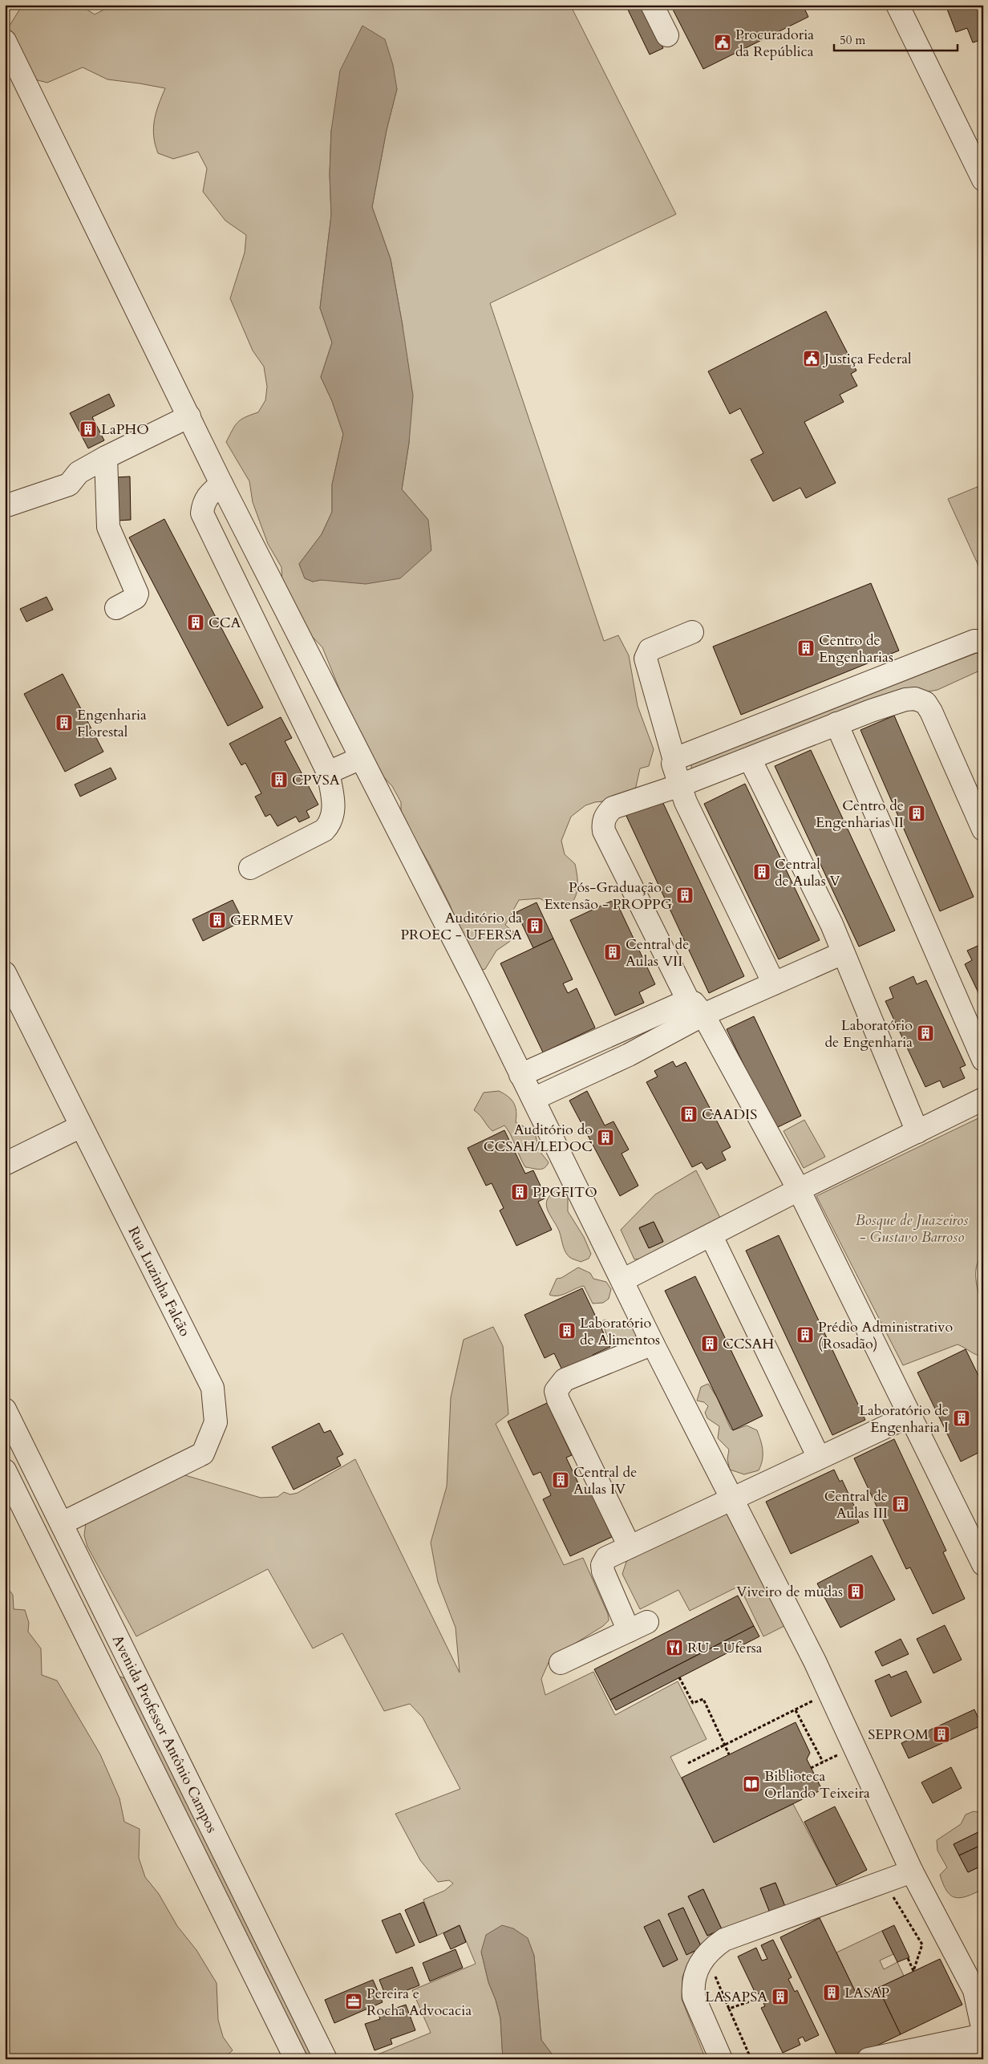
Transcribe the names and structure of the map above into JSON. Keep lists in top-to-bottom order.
{
  "streets": {
    "street": ["Rua Luzinha Falcão", "Avenida Professor Antônio Campos"]
  },
  "crossings": [
    ["Rua Luzinha Falcão", "Avenida Professor Antônio Campos"]
  ],
  "parks": ["Bosque de Juazeiros - Gustavo Barroso"],
  "places": {
    "public building": ["Procuradoria da República", "Justiça Federal"],
    "building": [
      "LaPHO",
      "CCA",
      "Centro de Engenharias",
      "Engenharia Florestal",
      "CPVSA",
      "Centro de Engenharias II",
      "Central de Aulas V",
      "Pós-Graduação e Extensão - PROPPG",
      "GERMEV",
      "Auditório da PROEC - UFERSA",
      "Central de Aulas VII",
      "Laboratório de Engenharia",
      "CAADIS",
      "Auditório do CCSAH/LEDOC",
      "PPGFITO",
      "Laboratório de Alimentos",
      "Prédio Administrativo (Rosadão)",
      "CCSAH",
      "Laboratório de Engenharia I",
      "Central de Aulas IV",
      "Central de Aulas III",
      "Viveiro de mudas",
      "SEPROM",
      "LASAP",
      "LASAPSA"
    ],
    "restaurant": ["RU - Ufersa"],
    "library": ["Biblioteca Orlando Teixeira"],
    "office": ["Pereira e Rocha Advocacia"]
  },
  "scale_bar": "50 m"
}
